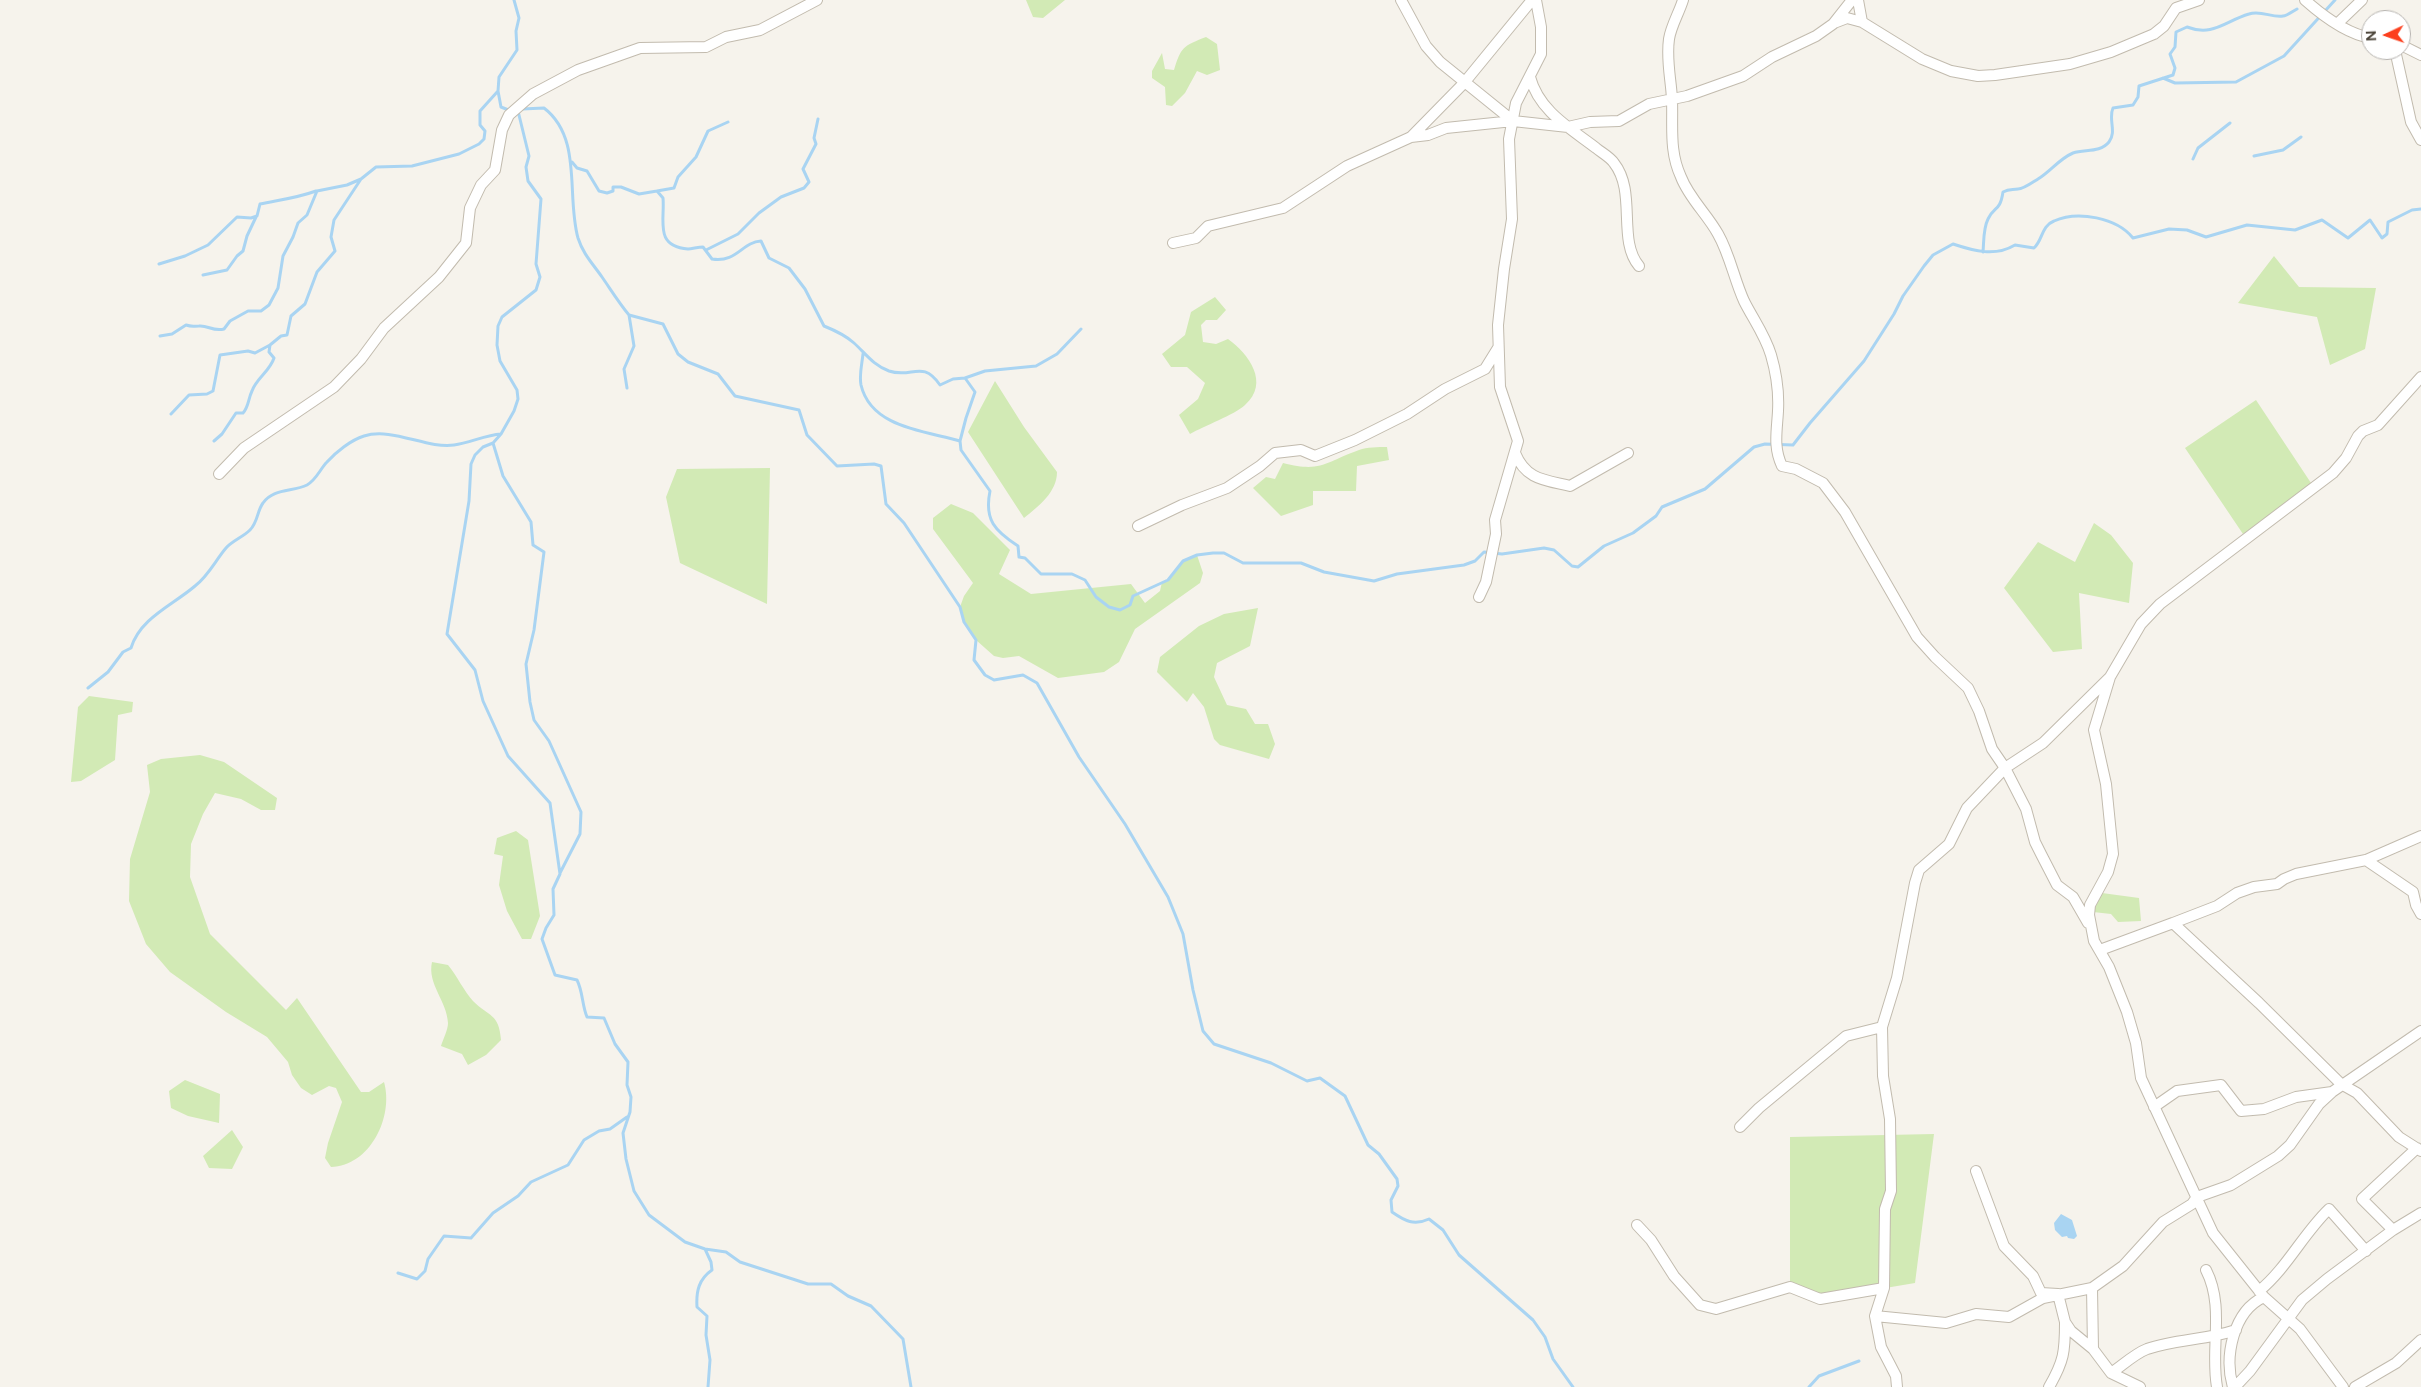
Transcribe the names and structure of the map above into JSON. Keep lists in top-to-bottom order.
{
  "north": "left"
}
